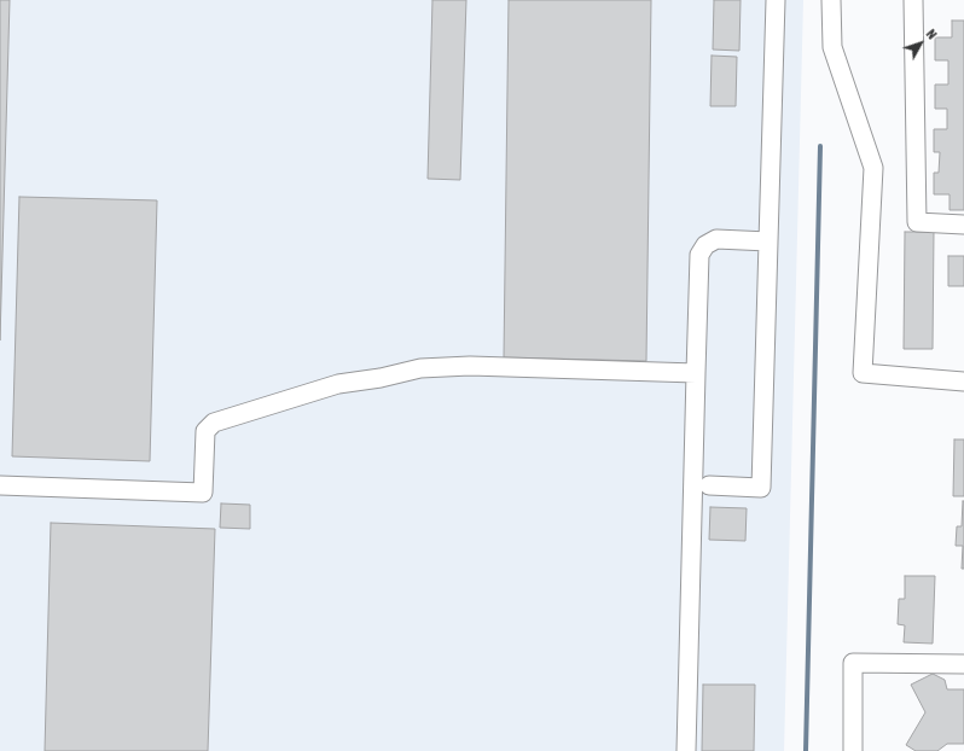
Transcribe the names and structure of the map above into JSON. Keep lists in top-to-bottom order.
{
  "north": "top right"
}
